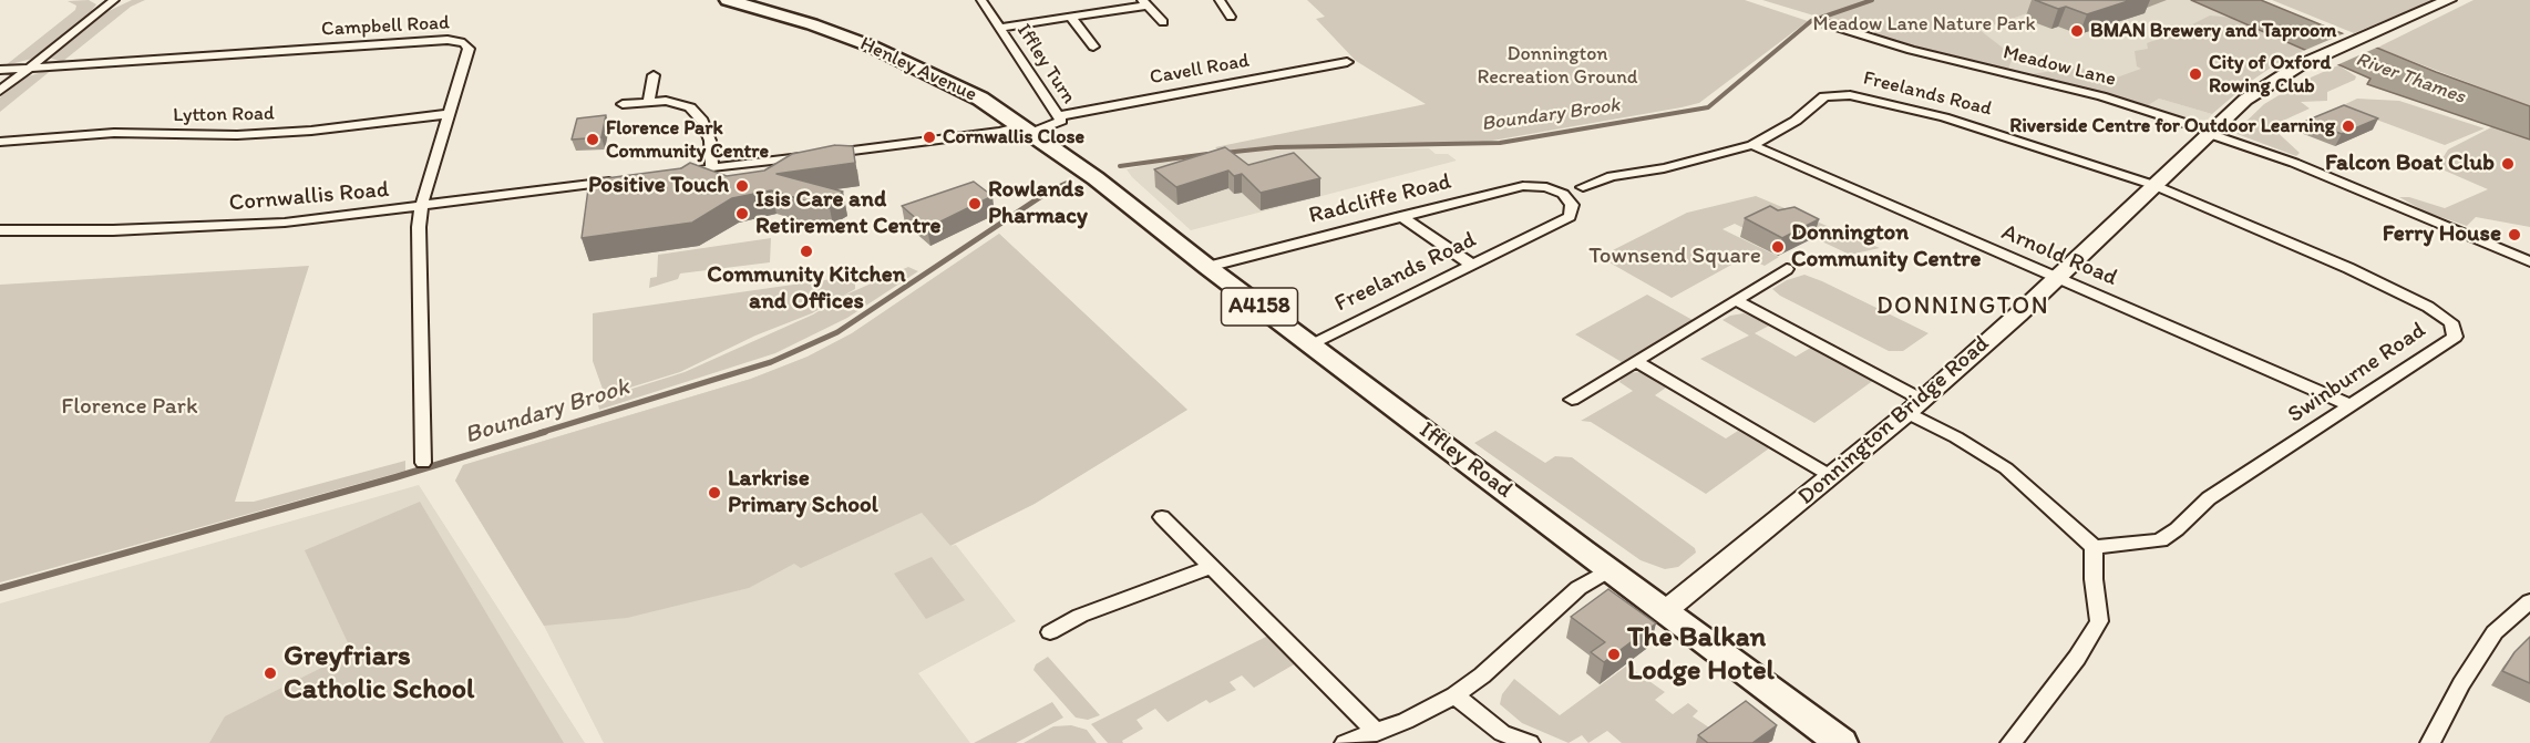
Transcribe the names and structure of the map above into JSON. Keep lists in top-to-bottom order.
{
  "streets": {
    "main road": [
      "Henley Avenue",
      "A4158",
      "Donnington Bridge Road",
      "Iffley Road"
    ],
    "street": [
      "Campbell Road",
      "Iffley Turn",
      "Meadow Lane",
      "Cavell Road",
      "Freelands Road",
      "Lytton Road",
      "Cornwallis Road",
      "Radcliffe Road",
      "Arnold Road",
      "Swinburne Road"
    ]
  },
  "crossings": [
    ["Campbell Road", "Lytton Road"],
    ["Campbell Road", "Cornwallis Road"],
    ["Iffley Turn", "Henley Avenue"],
    ["Iffley Turn", "Cavell Road"],
    ["Meadow Lane", "Donnington Bridge Road"],
    ["Henley Avenue", "Iffley Road"],
    ["Freelands Road", "Radcliffe Road"],
    ["Freelands Road", "Arnold Road"],
    ["Freelands Road", "Swinburne Road"],
    ["Freelands Road", "Donnington Bridge Road"],
    ["Freelands Road", "Iffley Road"],
    ["Radcliffe Road", "Iffley Road"],
    ["Arnold Road", "Swinburne Road"],
    ["Arnold Road", "Donnington Bridge Road"],
    ["Swinburne Road", "Donnington Bridge Road"],
    ["Donnington Bridge Road", "Iffley Road"]
  ],
  "districts": ["DONNINGTON"],
  "water": ["River Thames", "Boundary Brook"],
  "parks": [
    "Meadow Lane Nature Park",
    "Donnington Recreation Ground",
    "Townsend Square",
    "Florence Park"
  ],
  "places": [
    "BMAN Brewery and Taproom",
    "City of Oxford Rowing Club",
    "Riverside Centre for Outdoor Learning",
    "Cornwallis Close",
    "Florence Park Community Centre",
    "Falcon Boat Club",
    "Positive Touch",
    "Rowlands Pharmacy",
    "Isis Care and Retirement Centre",
    "Ferry House",
    "Donnington Community Centre",
    "Community Kitchen and Offices",
    "Larkrise Primary School",
    "The Balkan Lodge Hotel",
    "Greyfriars Catholic School"
  ]
}
